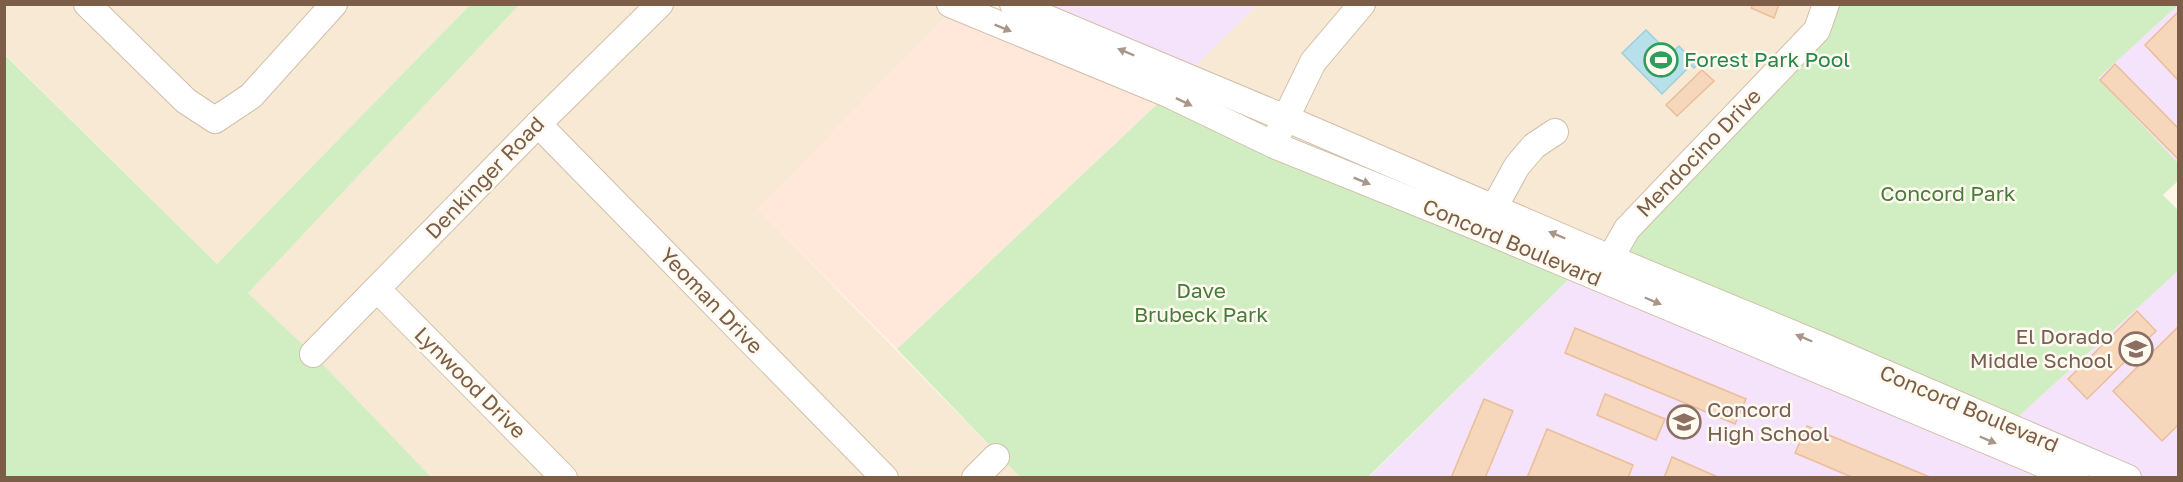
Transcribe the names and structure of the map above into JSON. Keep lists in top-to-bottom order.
{
  "streets": {
    "street": [
      "Mendocino Drive",
      "Denkinger Road",
      "Concord Boulevard",
      "Yeoman Drive",
      "Lynwood Drive"
    ]
  },
  "crossings": [
    ["Mendocino Drive", "Concord Boulevard"],
    ["Denkinger Road", "Yeoman Drive"],
    ["Denkinger Road", "Lynwood Drive"]
  ],
  "parks": ["Concord Park", "Dave Brubeck Park"],
  "places": {
    "sports": ["Forest Park Pool"],
    "school or university": ["El Dorado Middle School", "Concord High School"]
  }
}
